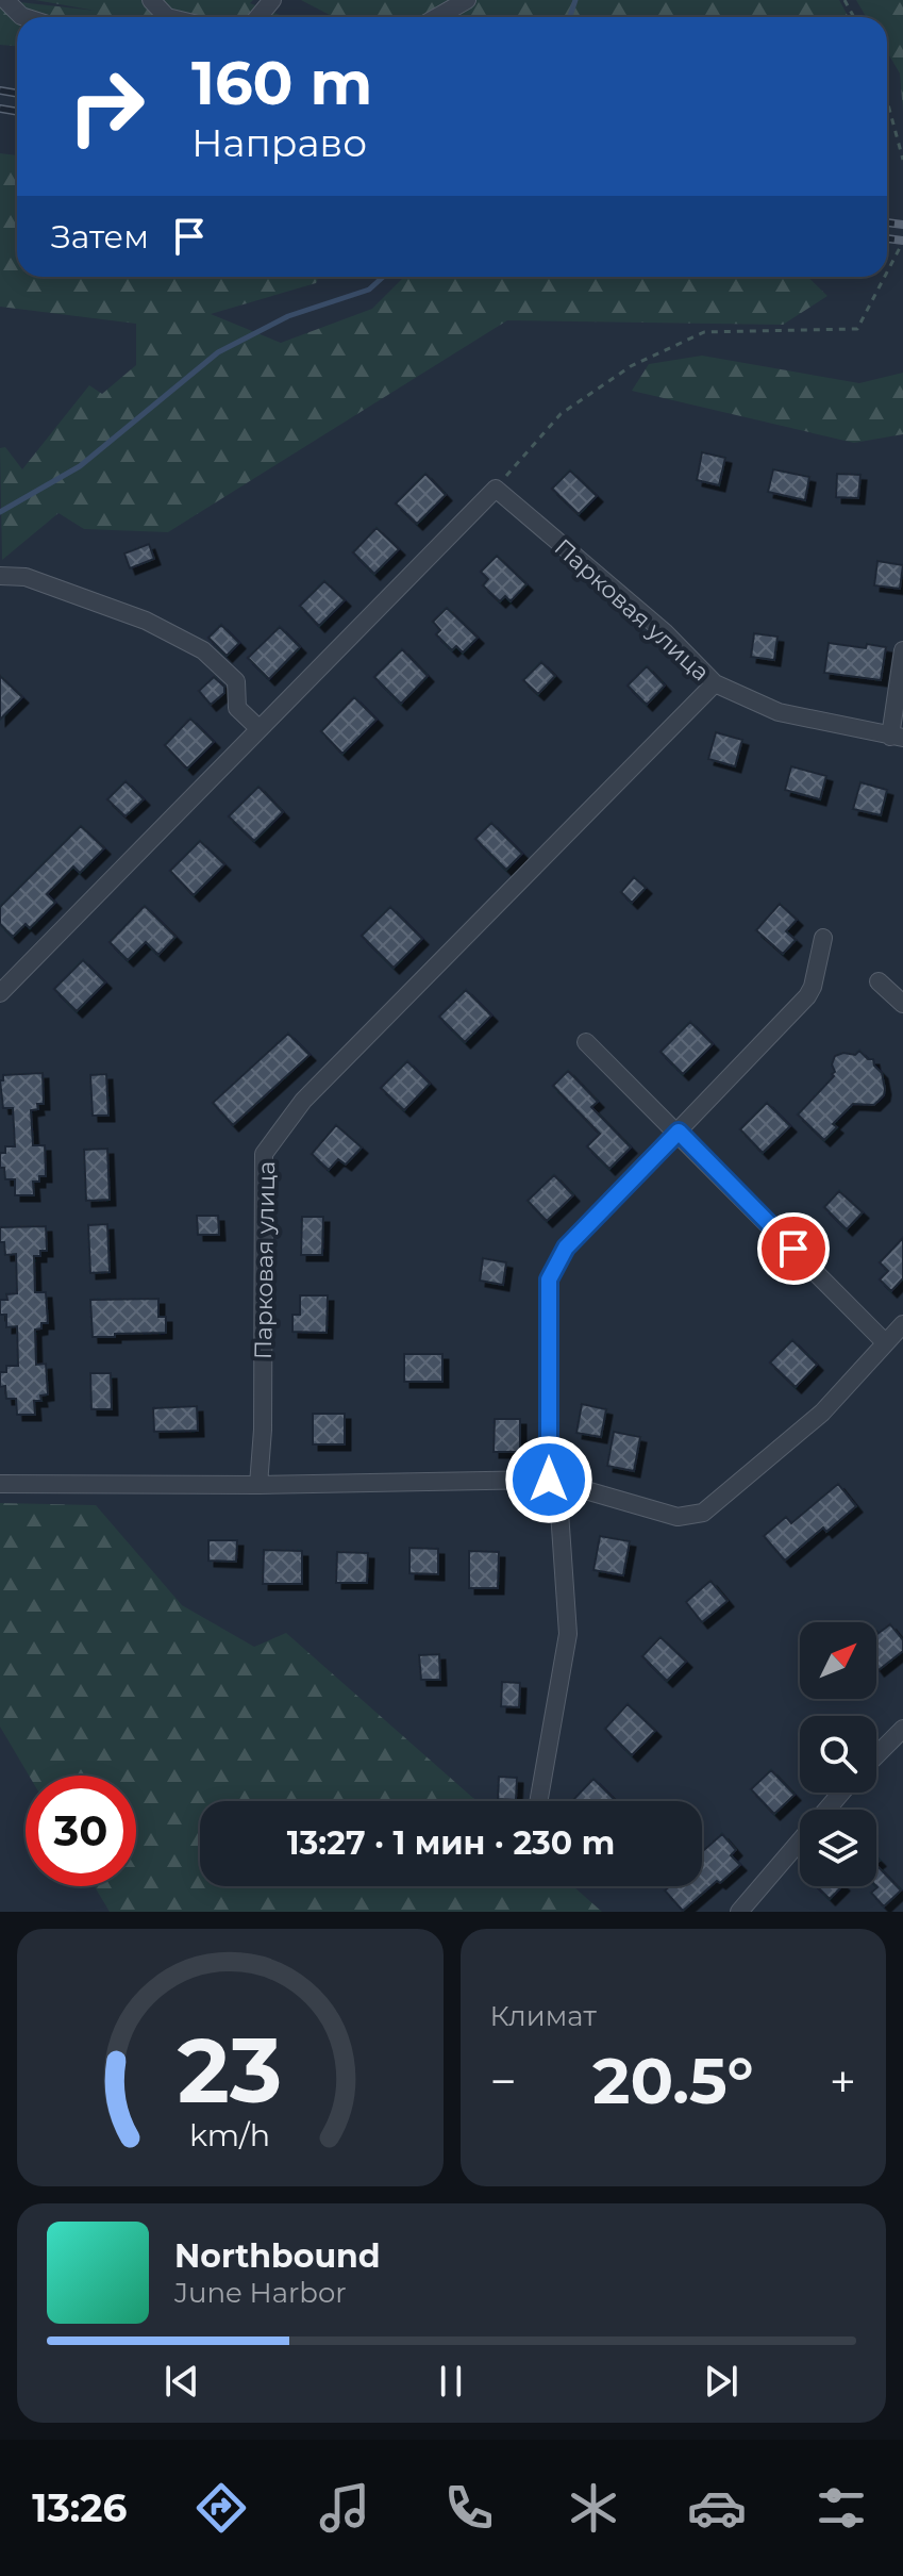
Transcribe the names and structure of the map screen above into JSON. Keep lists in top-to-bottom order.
{
  "streets": {
    "street": ["Парковая улица"]
  },
  "north": "top right",
  "page": {
    "turn": ["160 m", "Направо"],
    "then": "Затем",
    "limit": "30",
    "trip": "13:27 · 1 мин · 230 m",
    "tile": "Климат",
    "heat": ["−", "20.5°", "+"],
    "song": ["Northbound", "June Harbor"],
    "tabs": "13:26",
    "gauge": ["23", "km/h"]
  }
}
